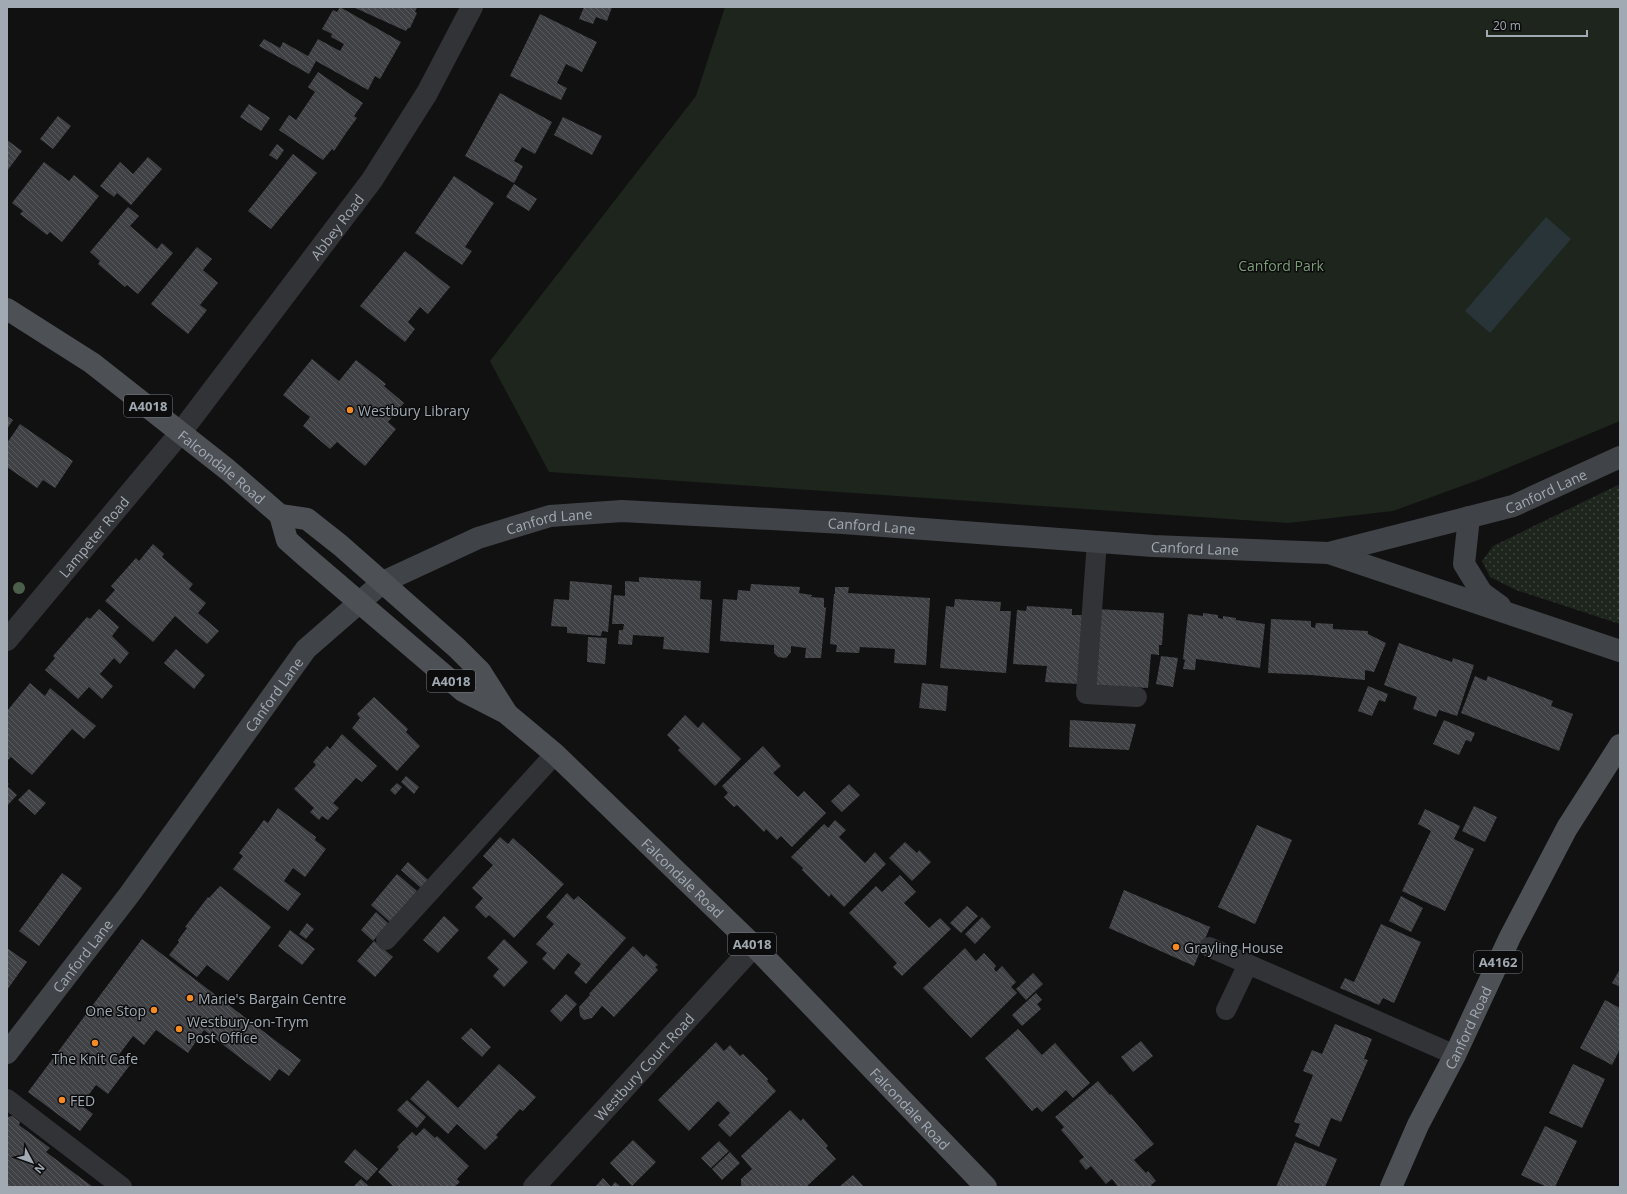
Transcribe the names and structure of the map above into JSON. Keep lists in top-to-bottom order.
{
  "streets": {
    "main road": [
      "A4018",
      "Falcondale Road",
      "A4162",
      "Canford Road"
    ],
    "street": [
      "Abbey Road",
      "Canford Lane",
      "Lampeter Road",
      "Westbury Court Road"
    ]
  },
  "crossings": [
    ["Abbey Road", "Falcondale Road"],
    ["Abbey Road", "Lampeter Road"],
    ["Falcondale Road", "Canford Lane"],
    ["Falcondale Road", "Lampeter Road"],
    ["Falcondale Road", "Westbury Court Road"]
  ],
  "parks": ["Canford Park"],
  "places": [
    "Westbury Library",
    "Grayling House",
    "Marie's Bargain Centre",
    "One Stop",
    "Westbury-on-Trym Post Office",
    "The Knit Cafe",
    "FED"
  ],
  "scale_bar": "20 m",
  "north": "bottom right"
}
